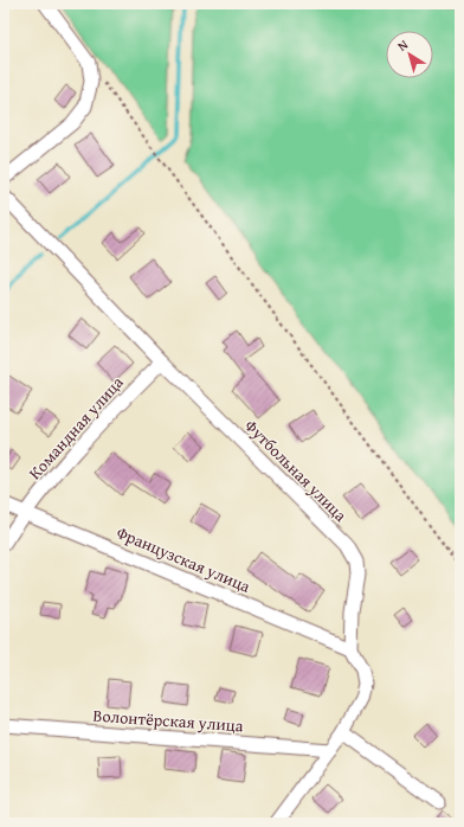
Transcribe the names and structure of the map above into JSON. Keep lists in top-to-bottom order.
{
  "streets": {
    "street": [
      "Командная улица",
      "Футбольная улица",
      "Французская улица",
      "Волонтёрская улица"
    ]
  },
  "crossings": [
    ["Командная улица", "Футбольная улица"],
    ["Командная улица", "Французская улица"],
    ["Футбольная улица", "Французская улица"],
    ["Футбольная улица", "Волонтёрская улица"]
  ],
  "north": "top left"
}
